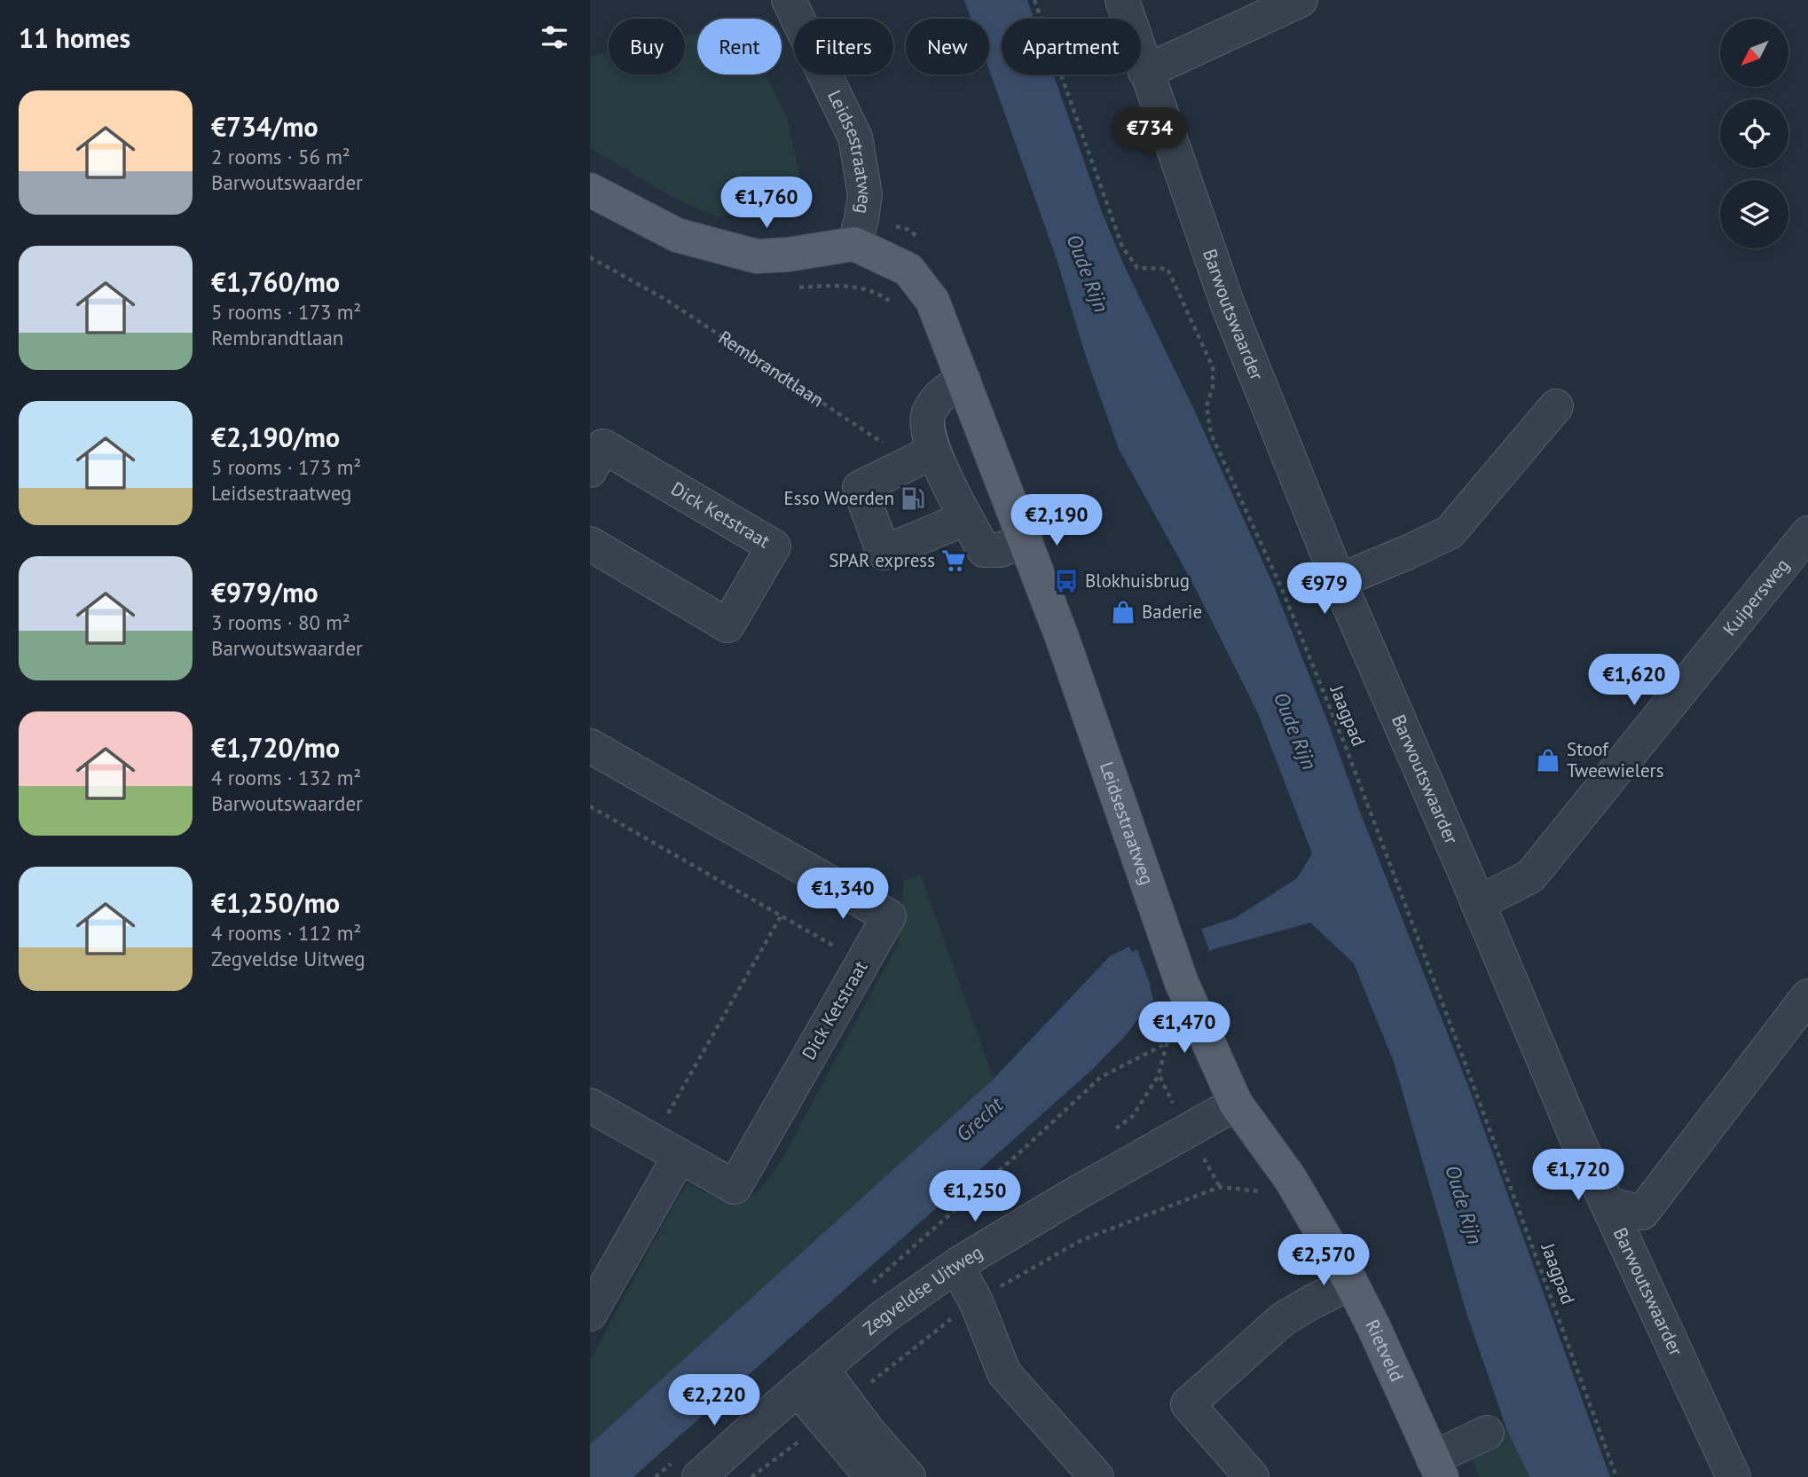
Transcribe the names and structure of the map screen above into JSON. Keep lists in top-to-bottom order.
{
  "streets": {
    "main road": ["Leidsestraatweg", "Rietveld"],
    "street": [
      "Barwoutswaarder",
      "Dick Ketstraat",
      "Kuipersweg",
      "Zegveldse Uitweg"
    ],
    "path": ["Rembrandtlaan", "Jaagpad"]
  },
  "crossings": [
    ["Leidsestraatweg", "Zegveldse Uitweg"],
    ["Leidsestraatweg", "Rietveld"],
    ["Barwoutswaarder", "Kuipersweg"],
    ["Zegveldse Uitweg", "Rietveld"]
  ],
  "water": ["Oude Rijn", "Grecht"],
  "places": {
    "fuel station": ["Esso Woerden"],
    "supermarket": ["SPAR express"],
    "bus stop": ["Blokhuisbrug"],
    "shop": ["Baderie", "Stoof Tweewielers"]
  },
  "north": "bottom left",
  "page": {
    "heading": "11 homes",
    "chip": [
      "Buy",
      "Rent",
      "Filters",
      "New",
      "Apartment"
    ],
    "list": [
      {
        "name": "€734/mo",
        "note": "2 rooms · 56 m² · Barwoutswaarder"
      },
      {
        "name": "€1,760/mo",
        "note": "5 rooms · 173 m² · Rembrandtlaan"
      },
      {
        "name": "€2,190/mo",
        "note": "5 rooms · 173 m² · Leidsestraatweg"
      },
      {
        "name": "€979/mo",
        "note": "3 rooms · 80 m² · Barwoutswaarder"
      },
      {
        "name": "€1,720/mo",
        "note": "4 rooms · 132 m² · Barwoutswaarder"
      },
      {
        "name": "€1,250/mo",
        "note": "4 rooms · 112 m² · Zegveldse Uitweg"
      }
    ],
    "price": [
      "€734",
      "€1,760",
      "€2,190",
      "€979",
      "€1,620",
      "€1,340",
      "€1,470",
      "€1,720",
      "€1,250",
      "€2,570",
      "€2,220"
    ]
  }
}
